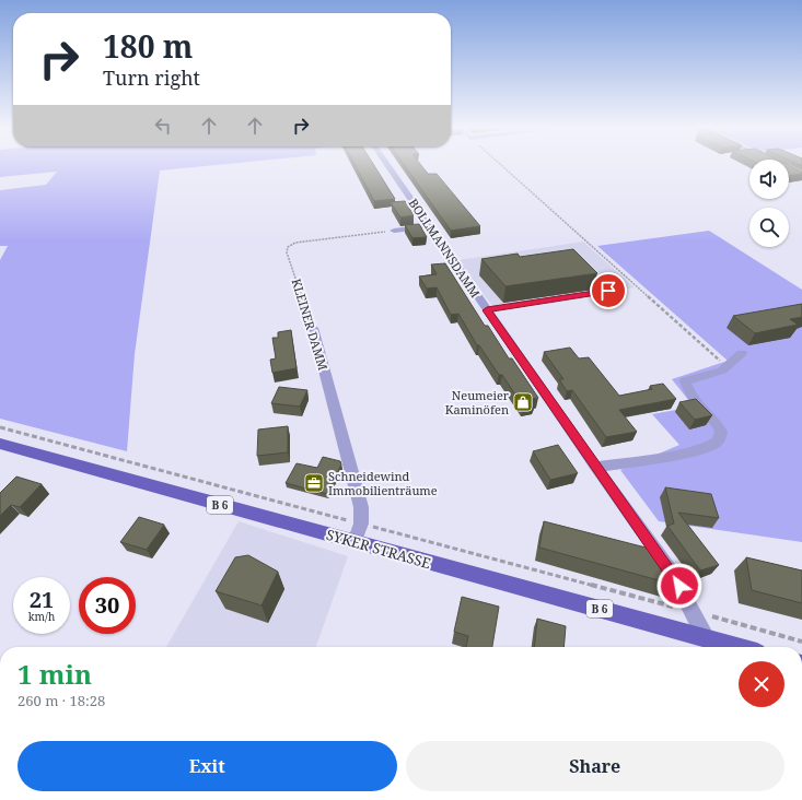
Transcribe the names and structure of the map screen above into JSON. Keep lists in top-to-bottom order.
{
  "streets": {
    "main road": ["B 6", "SYKER STRASSE"],
    "street": ["BOLLMANNSDAMM", "KLEINER DAMM"]
  },
  "crossings": [
    ["BOLLMANNSDAMM", "SYKER STRASSE"],
    ["KLEINER DAMM", "SYKER STRASSE"]
  ],
  "places": {
    "shop": ["Neumeier Kaminöfen"],
    "office": ["Schneidewind Immobilienträume"]
  },
  "page": {
    "turn": ["180 m", "Turn right"],
    "speed": "21 km/h",
    "limit": "30",
    "heading": ["1 min", "260 m · 18:28"],
    "buttons": ["Exit", "Share"]
  }
}
